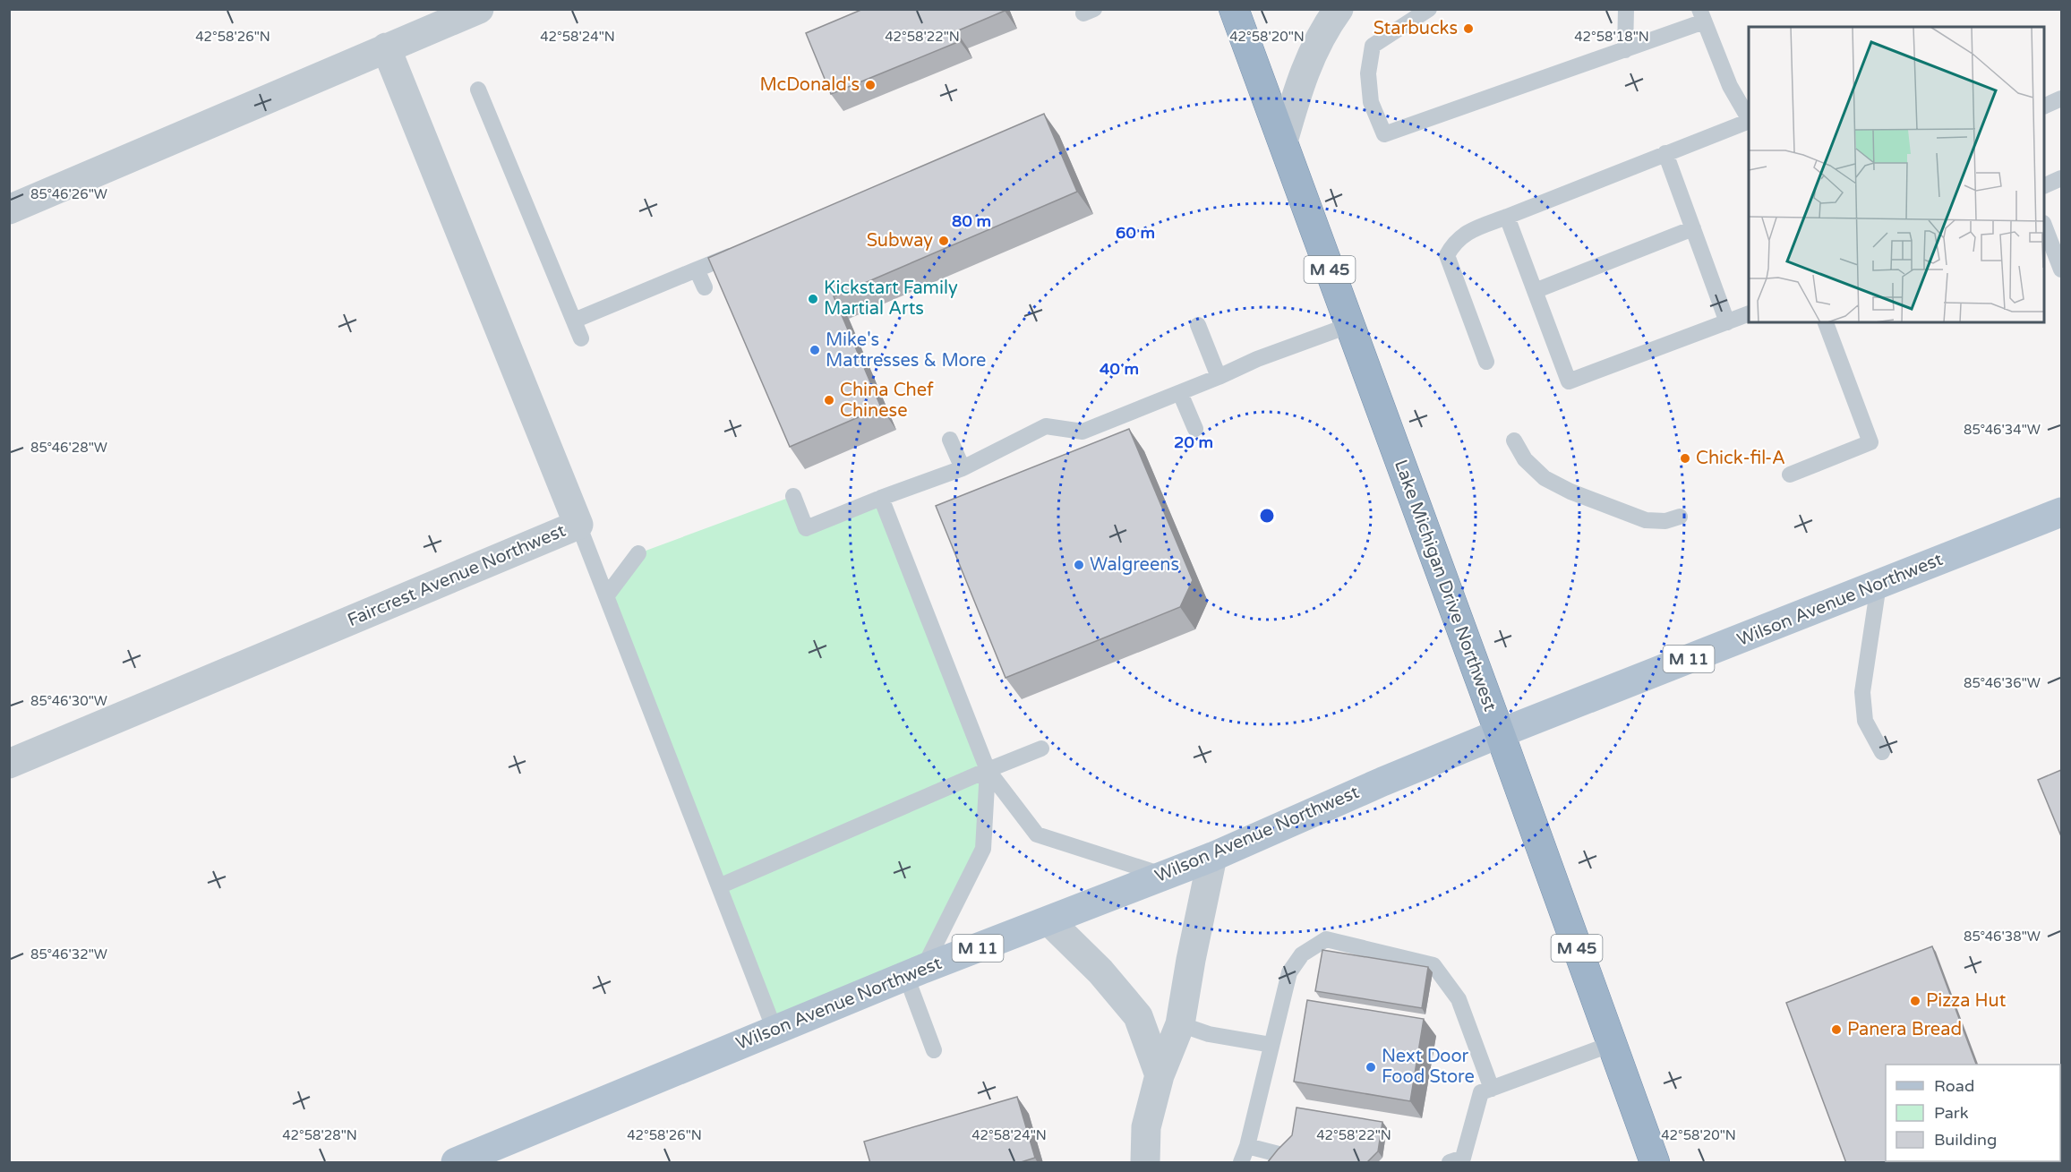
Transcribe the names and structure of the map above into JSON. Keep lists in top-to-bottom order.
{
  "streets": {
    "highway": ["M 45", "Lake Michigan Drive Northwest"],
    "main road": ["Wilson Avenue Northwest", "M 11"],
    "street": ["Faircrest Avenue Northwest"]
  },
  "crossings": [
    ["Lake Michigan Drive Northwest", "Wilson Avenue Northwest"]
  ],
  "places": [
    "Starbucks",
    "McDonald's",
    "Subway",
    "Kickstart Family Martial Arts",
    "Mike's Mattresses & More",
    "China Chef Chinese",
    "Chick-fil-A",
    "Walgreens",
    "Pizza Hut",
    "Panera Bread",
    "Next Door Food Store"
  ],
  "legend": ["Road", "Park", "Building"],
  "coordinates": [
    "42°58'26\"N",
    "42°58'24\"N",
    "42°58'22\"N",
    "42°58'20\"N",
    "42°58'18\"N",
    "85°46'26\"W",
    "85°46'34\"W",
    "85°46'28\"W",
    "85°46'36\"W",
    "85°46'30\"W",
    "85°46'38\"W",
    "85°46'32\"W",
    "42°58'28\"N"
  ],
  "rings": [
    "80 m",
    "60 m",
    "40 m",
    "20 m"
  ]
}
